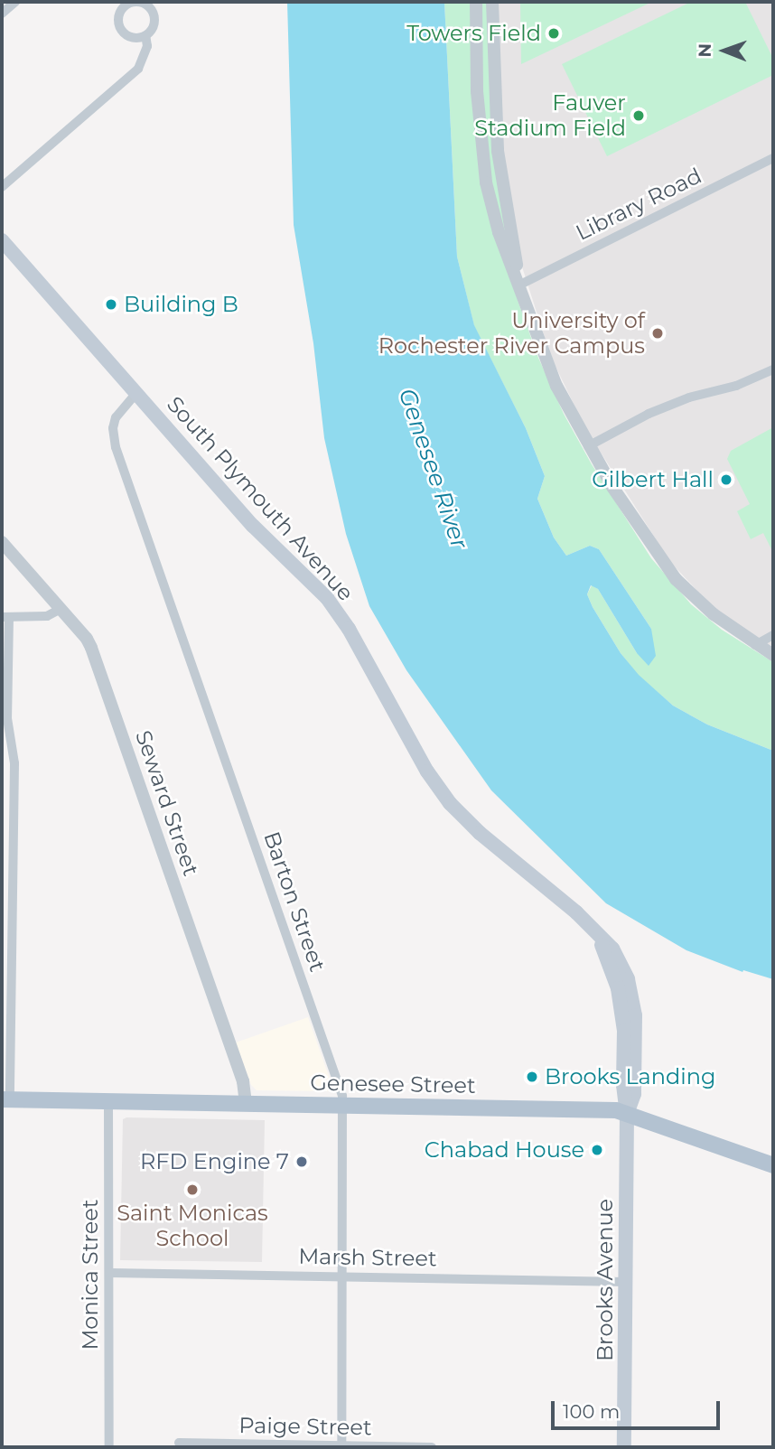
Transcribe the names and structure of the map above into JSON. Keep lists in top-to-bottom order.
{
  "streets": {
    "main road": ["South Plymouth Avenue", "Genesee Street", "Brooks Avenue"],
    "street": [
      "Library Road",
      "Seward Street",
      "Barton Street",
      "Marsh Street",
      "Monica Street",
      "Paige Street"
    ]
  },
  "crossings": [
    ["South Plymouth Avenue", "Barton Street"],
    ["South Plymouth Avenue", "Genesee Street"],
    ["South Plymouth Avenue", "Brooks Avenue"],
    ["Seward Street", "Genesee Street"],
    ["Barton Street", "Genesee Street"],
    ["Barton Street", "Marsh Street"],
    ["Barton Street", "Paige Street"],
    ["Genesee Street", "Monica Street"],
    ["Genesee Street", "Brooks Avenue"],
    ["Marsh Street", "Monica Street"],
    ["Marsh Street", "Brooks Avenue"]
  ],
  "water": ["Genesee River"],
  "places": [
    "Towers Field",
    "Fauver Stadium Field",
    "Building B",
    "University of Rochester River Campus",
    "Gilbert Hall",
    "Brooks Landing",
    "Chabad House",
    "RFD Engine 7",
    "Saint Monicas School"
  ],
  "scale_bar": "100 m",
  "north": "left"
}
